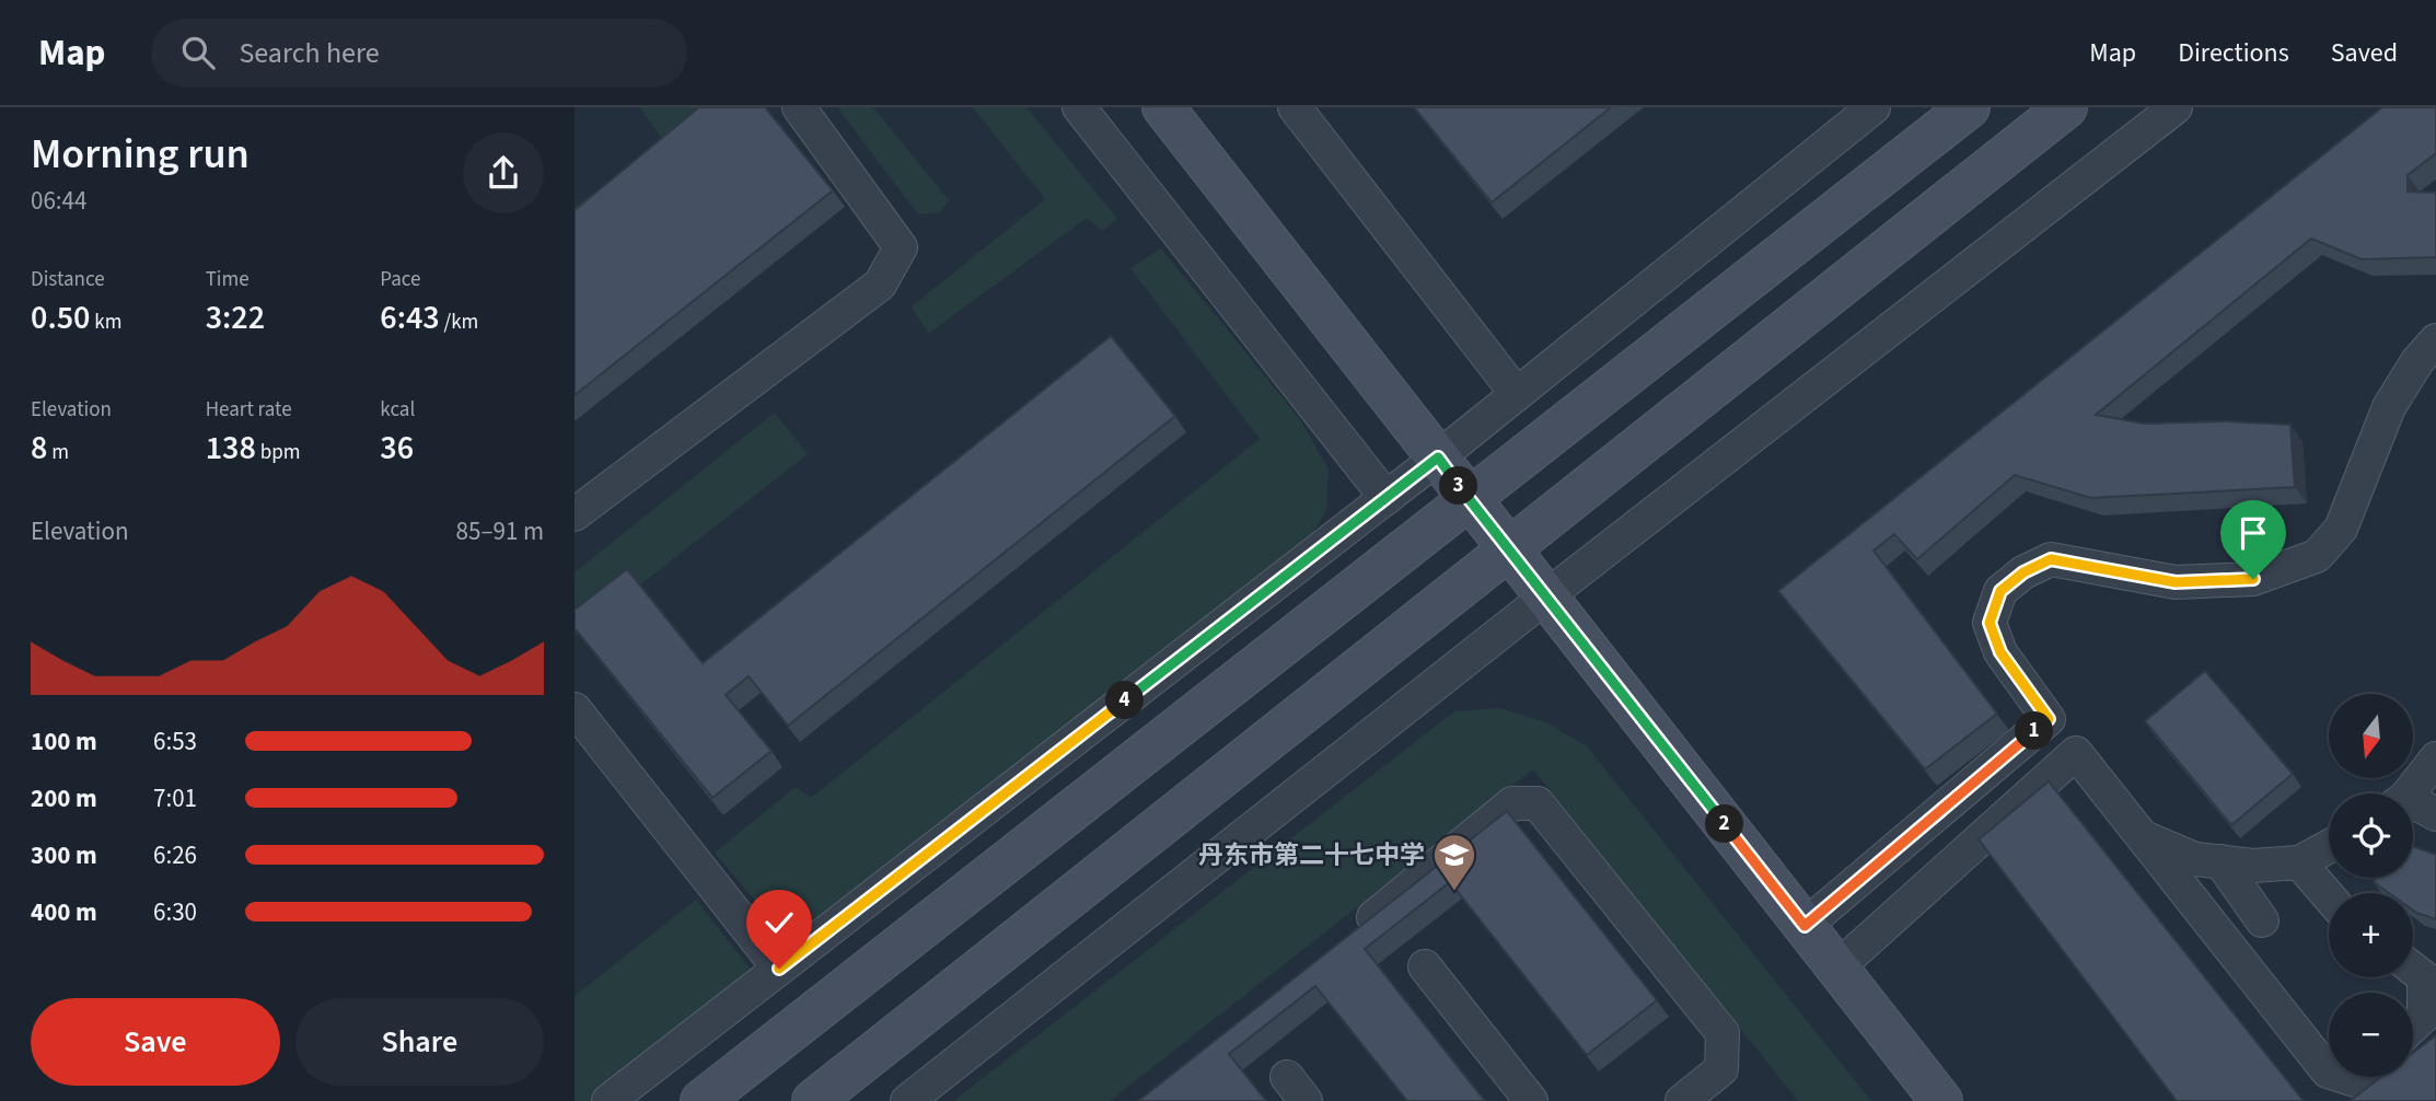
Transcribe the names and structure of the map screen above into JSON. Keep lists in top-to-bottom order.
{
  "places": {
    "school or university": ["丹东市第二十七中学"]
  },
  "north": "bottom",
  "page": {
    "header": "Map",
    "search": "Search here",
    "nav": ["Map", "Directions", "Saved"],
    "heading": ["Morning run", "06:44"],
    "stats": [
      ["Distance", "0.50 km"],
      ["Time", "3:22"],
      ["Pace", "6:43 /km"],
      ["Elevation", "8 m"],
      ["Heart rate", "138 bpm"],
      ["kcal", "36"]
    ],
    "pins": [
      "3",
      "4",
      "1",
      "2"
    ],
    "chart": ["Elevation", "85–91 m"],
    "map_buttons": ["+", "−"],
    "list": [
      {
        "name": "100 m",
        "note": "6:53"
      },
      {
        "name": "200 m",
        "note": "7:01"
      },
      {
        "name": "300 m",
        "note": "6:26"
      },
      {
        "name": "400 m",
        "note": "6:30"
      }
    ],
    "buttons": ["Save", "Share"]
  }
}
